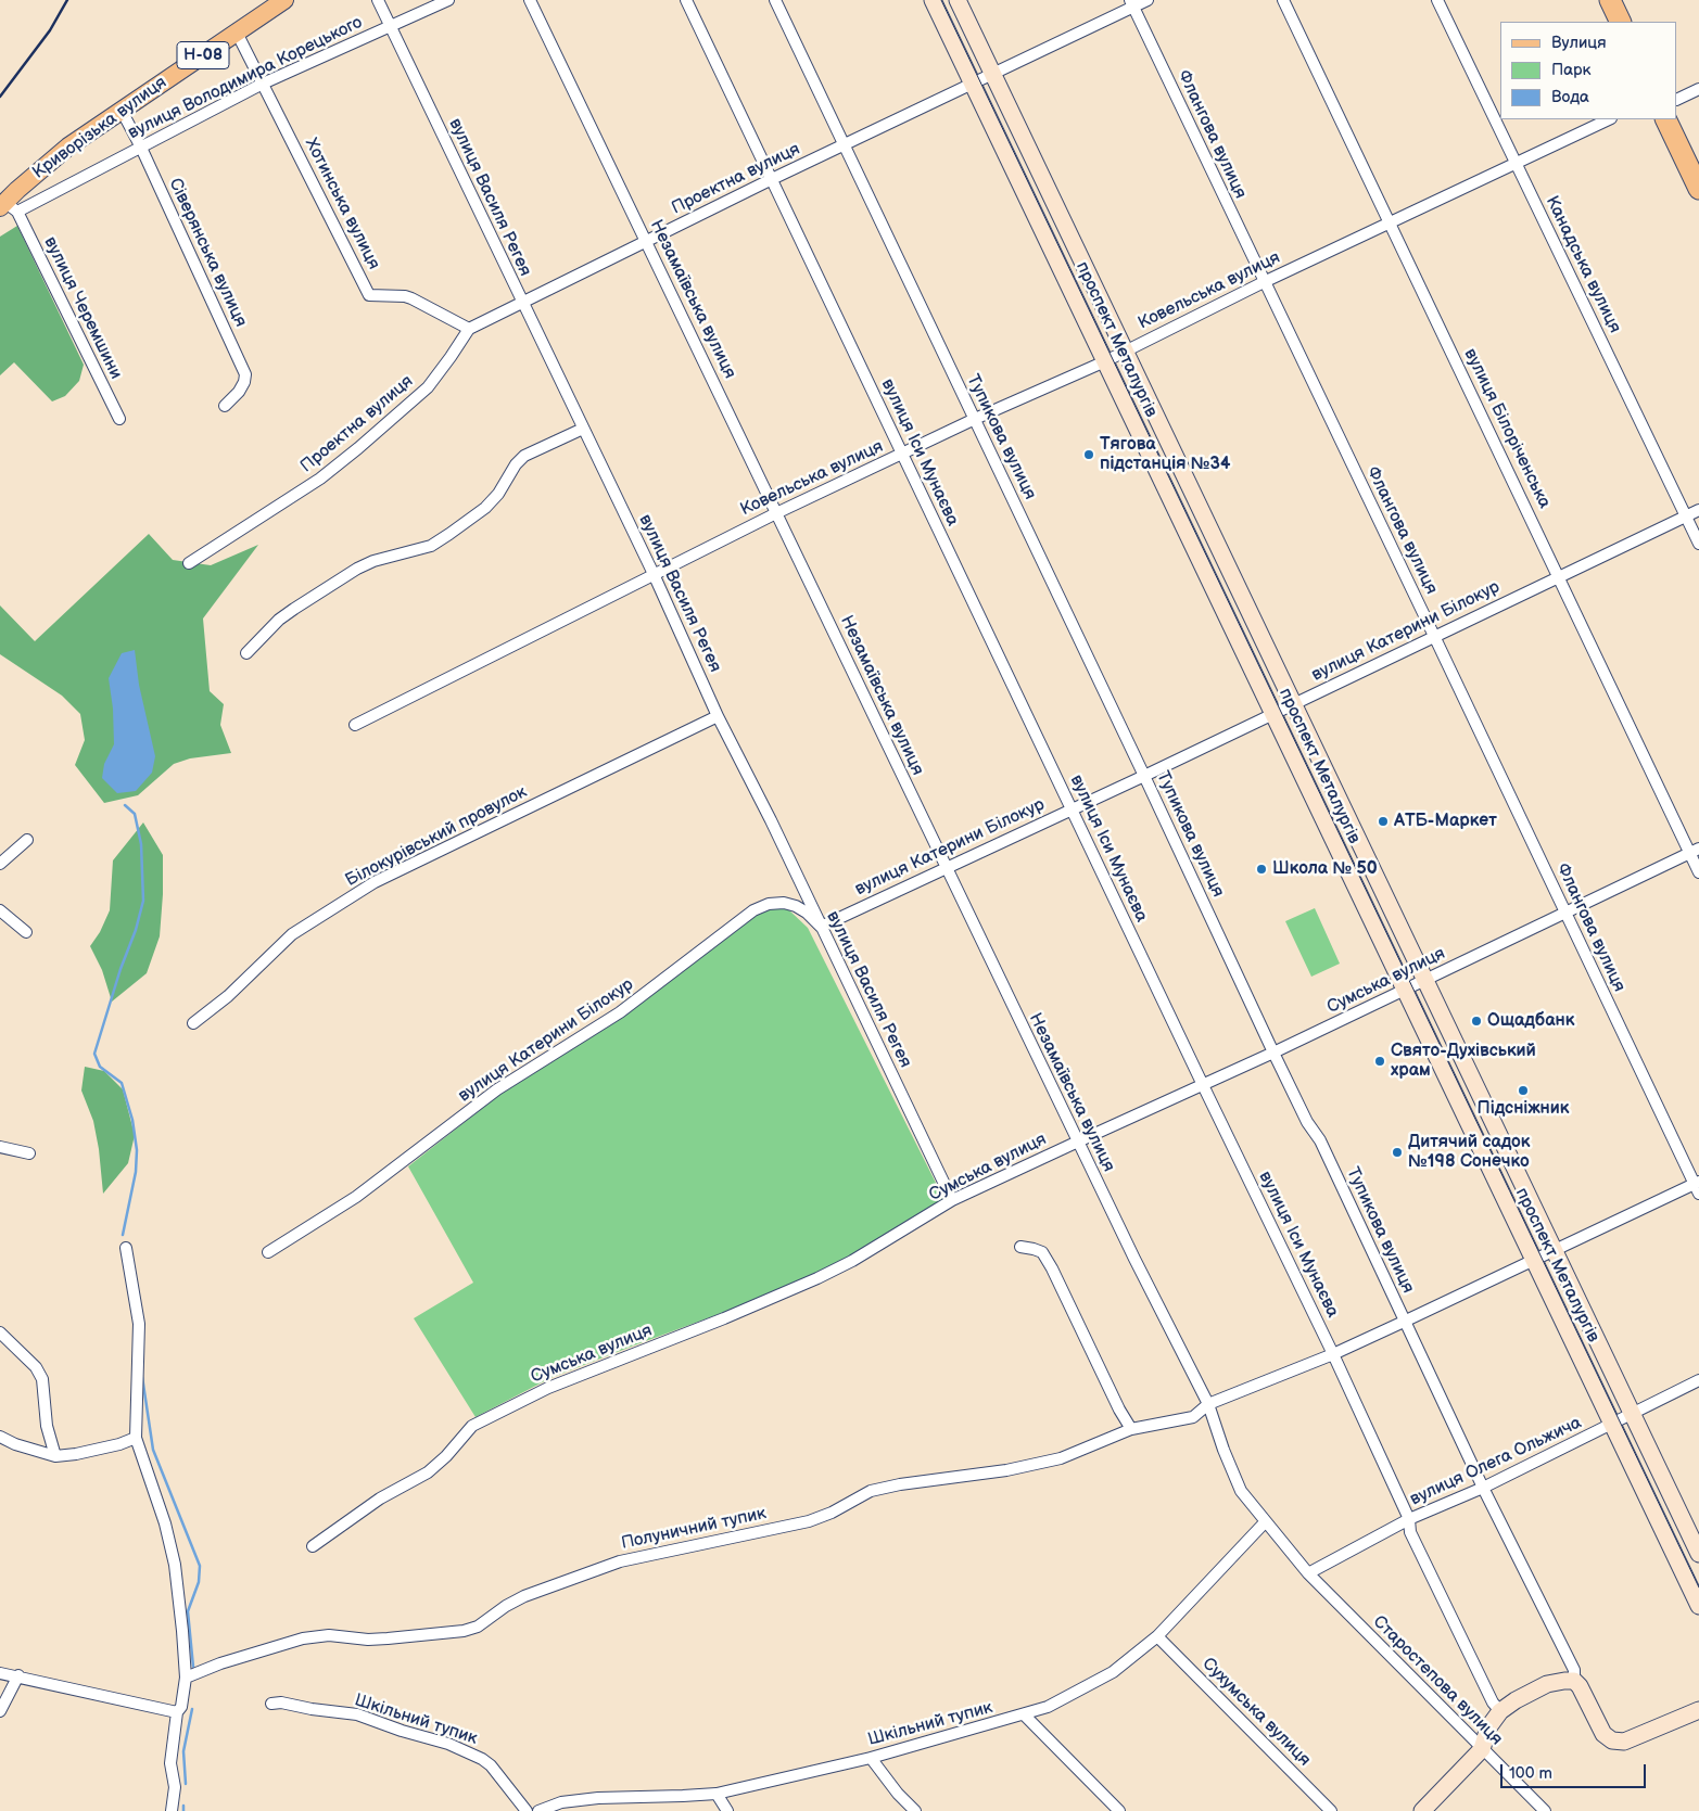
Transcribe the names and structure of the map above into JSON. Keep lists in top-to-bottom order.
{
  "streets": {
    "main road": ["Н-08", "Криворізька вулиця", "проспект Металургів"],
    "street": [
      "вулиця Володимира Корецького",
      "Флангова вулиця",
      "Проектна вулиця",
      "вулиця Василя Регея",
      "Хотинська вулиця",
      "Сіверянська вулиця",
      "Канадська вулиця",
      "Ковельська вулиця",
      "Незамаївська вулиця",
      "вулиця Черемшини",
      "вулиця Білоріченська",
      "Тупикова вулиця",
      "вулиця Іси Мунаєва",
      "вулиця Катерини Білокур",
      "Білокурівський провулок",
      "Сумська вулиця",
      "вулиця Олега Ольжича",
      "Полуничний тупик",
      "Старостепова вулиця",
      "Сухумська вулиця",
      "Шкільний тупик"
    ]
  },
  "crossings": [
    ["вулиця Володимира Корецького", "Криворізька вулиця"],
    ["вулиця Володимира Корецького", "вулиця Василя Регея"],
    ["вулиця Володимира Корецького", "Хотинська вулиця"],
    ["вулиця Володимира Корецького", "Сіверянська вулиця"],
    ["вулиця Володимира Корецького", "вулиця Черемшини"],
    ["Криворізька вулиця", "Хотинська вулиця"],
    ["Криворізька вулиця", "Сіверянська вулиця"],
    ["Криворізька вулиця", "вулиця Черемшини"],
    ["Флангова вулиця", "Проектна вулиця"],
    ["Флангова вулиця", "Ковельська вулиця"],
    ["Флангова вулиця", "вулиця Катерини Білокур"],
    ["Флангова вулиця", "Сумська вулиця"],
    ["Флангова вулиця", "Полуничний тупик"],
    ["Проектна вулиця", "вулиця Василя Регея"],
    ["Проектна вулиця", "Хотинська вулиця"],
    ["Проектна вулиця", "Незамаївська вулиця"],
    ["Проектна вулиця", "проспект Металургів"],
    ["Проектна вулиця", "Тупикова вулиця"],
    ["Проектна вулиця", "вулиця Іси Мунаєва"],
    ["вулиця Василя Регея", "Ковельська вулиця"],
    ["вулиця Василя Регея", "вулиця Катерини Білокур"],
    ["вулиця Василя Регея", "Білокурівський провулок"],
    ["вулиця Василя Регея", "Сумська вулиця"],
    ["Канадська вулиця", "Ковельська вулиця"],
    ["Канадська вулиця", "вулиця Катерини Білокур"],
    ["Ковельська вулиця", "Незамаївська вулиця"],
    ["Ковельська вулиця", "проспект Металургів"],
    ["Ковельська вулиця", "вулиця Білоріченська"],
    ["Ковельська вулиця", "Тупикова вулиця"],
    ["Ковельська вулиця", "вулиця Іси Мунаєва"],
    ["Незамаївська вулиця", "вулиця Катерини Білокур"],
    ["Незамаївська вулиця", "Сумська вулиця"],
    ["Незамаївська вулиця", "Полуничний тупик"],
    ["Незамаївська вулиця", "Старостепова вулиця"],
    ["Незамаївська вулиця", "Шкільний тупик"],
    ["проспект Металургів", "вулиця Катерини Білокур"],
    ["проспект Металургів", "Сумська вулиця"],
    ["проспект Металургів", "вулиця Олега Ольжича"],
    ["проспект Металургів", "Полуничний тупик"],
    ["вулиця Білоріченська", "вулиця Катерини Білокур"],
    ["вулиця Білоріченська", "Сумська вулиця"],
    ["Тупикова вулиця", "вулиця Катерини Білокур"],
    ["Тупикова вулиця", "Сумська вулиця"],
    ["Тупикова вулиця", "вулиця Олега Ольжича"],
    ["Тупикова вулиця", "Полуничний тупик"],
    ["вулиця Іси Мунаєва", "вулиця Катерини Білокур"],
    ["вулиця Іси Мунаєва", "Сумська вулиця"],
    ["вулиця Іси Мунаєва", "вулиця Олега Ольжича"],
    ["вулиця Іси Мунаєва", "Полуничний тупик"],
    ["вулиця Олега Ольжича", "Старостепова вулиця"],
    ["Старостепова вулиця", "Шкільний тупик"],
    ["Сухумська вулиця", "Шкільний тупик"]
  ],
  "places": [
    "Тягова пiдстанцiя №34",
    "АТБ-Маркет",
    "Школа № 50",
    "Ощадбанк",
    "Свято-Духівський храм",
    "Підсніжник",
    "Дитячий садок №198 Сонечко"
  ],
  "legend": ["Вулиця", "Парк", "Вода"],
  "scale_bar": "100 m"
}
